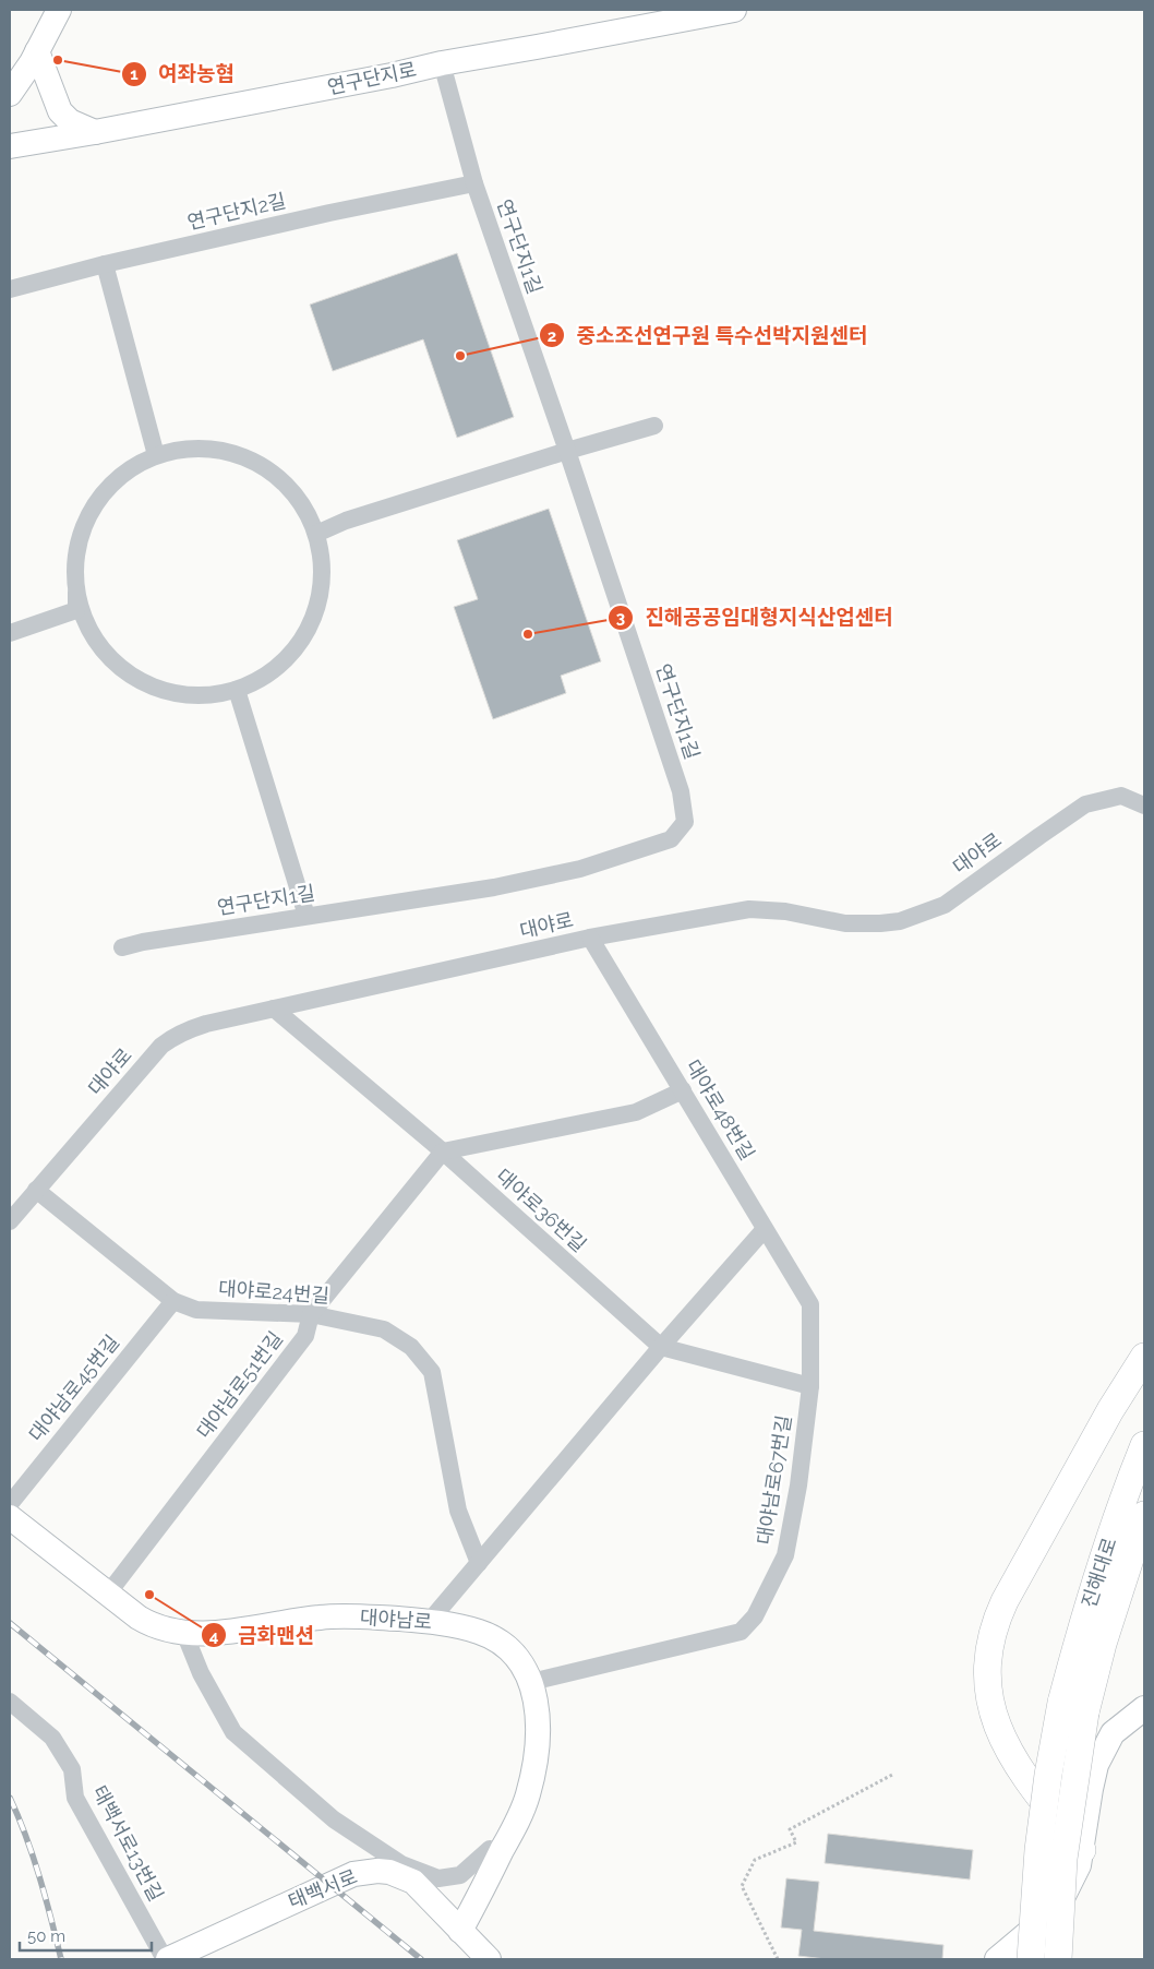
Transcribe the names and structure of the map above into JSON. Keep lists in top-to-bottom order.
{
  "streets": {
    "main road": ["진해대로"],
    "street": [
      "연구단지로",
      "연구단지2길",
      "연구단지1길",
      "대야로",
      "대야로48번길",
      "대야로36번길",
      "대야로24번길",
      "대야남로51번길",
      "대야남로45번길",
      "대야남로67번길",
      "대야남로",
      "태백서로13번길",
      "태백서로"
    ]
  },
  "crossings": [
    ["연구단지로", "연구단지1길"],
    ["연구단지2길", "연구단지1길"],
    ["대야로", "대야로48번길"],
    ["대야로", "대야로36번길"],
    ["대야로", "대야로24번길"],
    ["대야로48번길", "대야남로67번길"],
    ["대야로36번길", "대야남로51번길"],
    ["대야로36번길", "대야남로67번길"],
    ["대야로24번길", "대야남로51번길"],
    ["대야로24번길", "대야남로45번길"],
    ["대야남로51번길", "대야남로"],
    ["대야남로67번길", "대야남로"],
    ["대야남로", "태백서로"],
    ["태백서로13번길", "태백서로"]
  ],
  "places": [
    "여좌농협",
    "중소조선연구원 특수선박지원센터",
    "진해공공임대형지식산업센터",
    "금화맨션"
  ],
  "scale_bar": "50 m"
}
